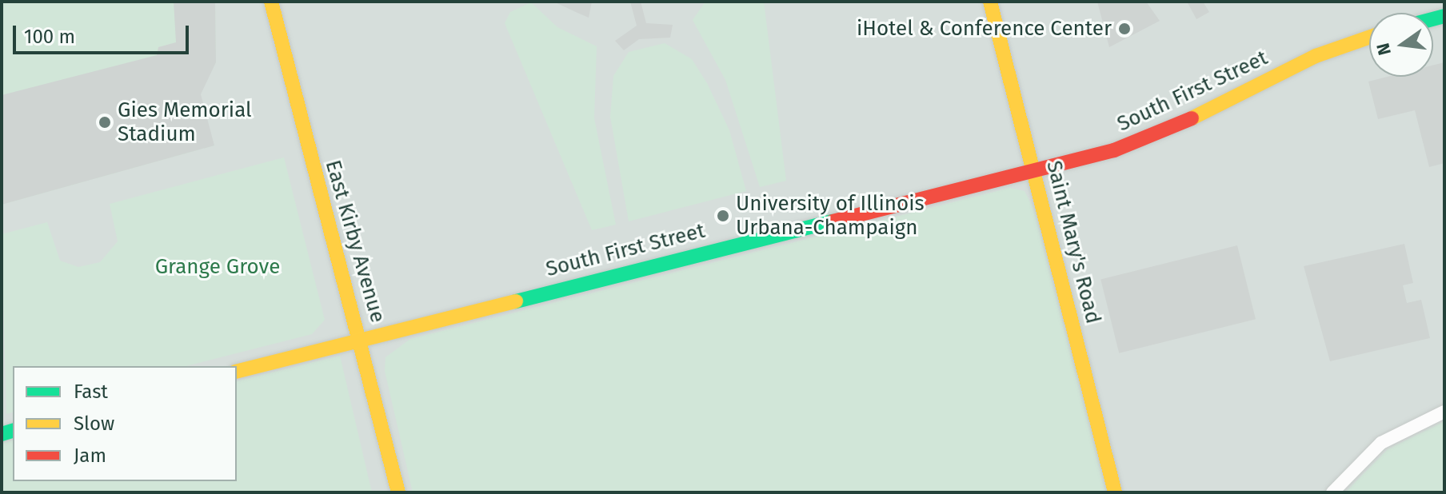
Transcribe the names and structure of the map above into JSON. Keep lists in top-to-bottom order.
{
  "streets": {
    "street": ["South First Street", "East Kirby Avenue", "Saint Mary's Road"]
  },
  "crossings": [
    ["South First Street", "East Kirby Avenue"],
    ["South First Street", "Saint Mary's Road"]
  ],
  "parks": ["Grange Grove"],
  "places": ["iHotel & Conference Center", "Gies Memorial Stadium", "University of Illinois Urbana-Champaign"],
  "legend": ["Fast", "Slow", "Jam"],
  "scale_bar": "100 m",
  "north": "left"
}
